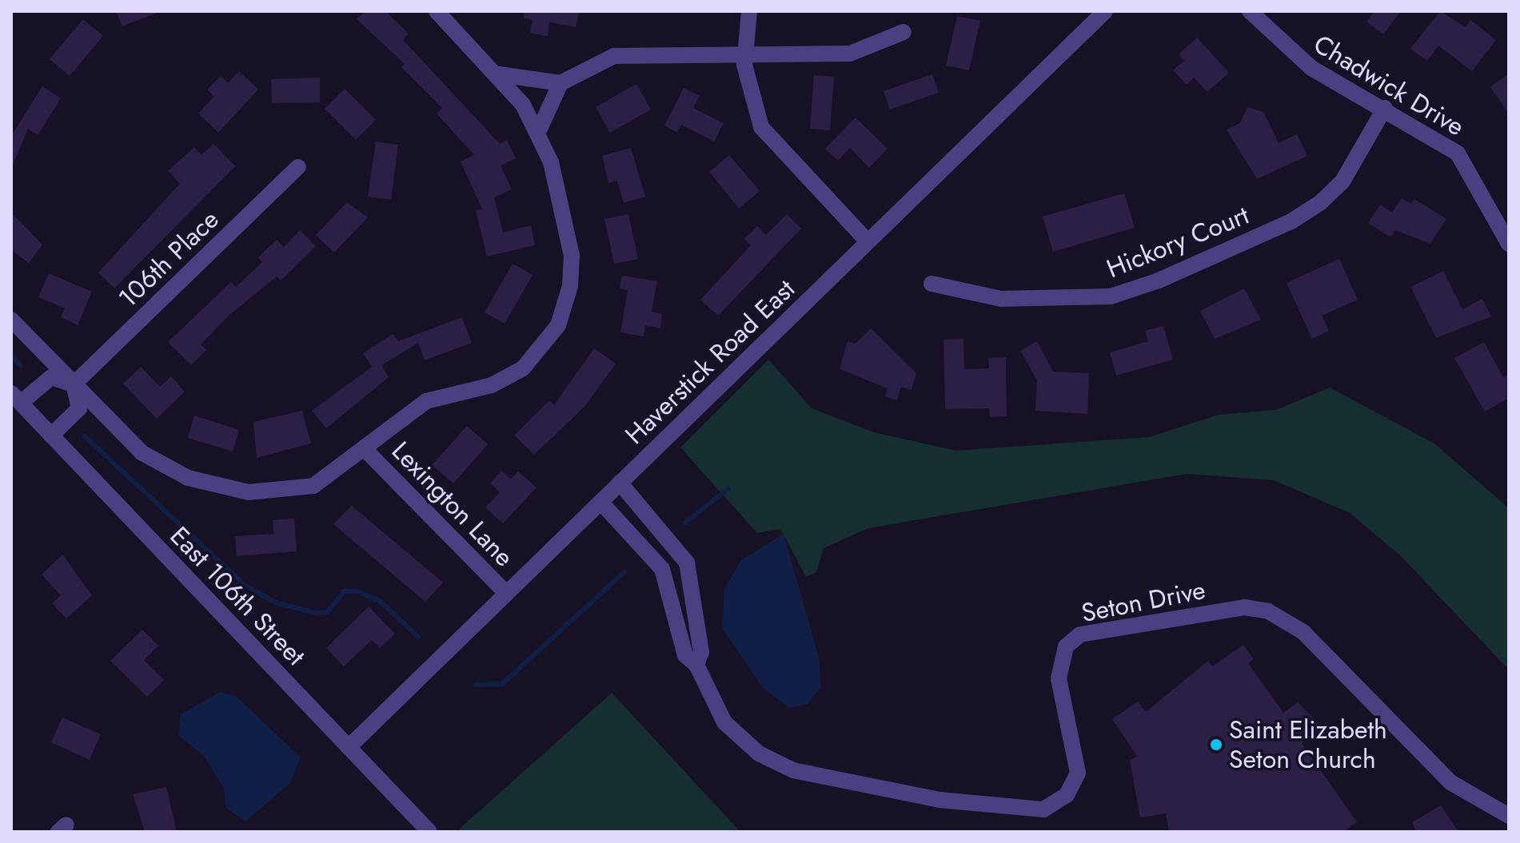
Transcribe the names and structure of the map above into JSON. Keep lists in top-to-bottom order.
{
  "streets": {
    "street": [
      "Chadwick Drive",
      "Hickory Court",
      "106th Place",
      "Haverstick Road East",
      "Lexington Lane",
      "East 106th Street",
      "Seton Drive"
    ]
  },
  "crossings": [
    ["Chadwick Drive", "Hickory Court"],
    ["Haverstick Road East", "Lexington Lane"],
    ["Haverstick Road East", "East 106th Street"],
    ["Haverstick Road East", "Seton Drive"]
  ],
  "places": ["Saint Elizabeth Seton Church"]
}
